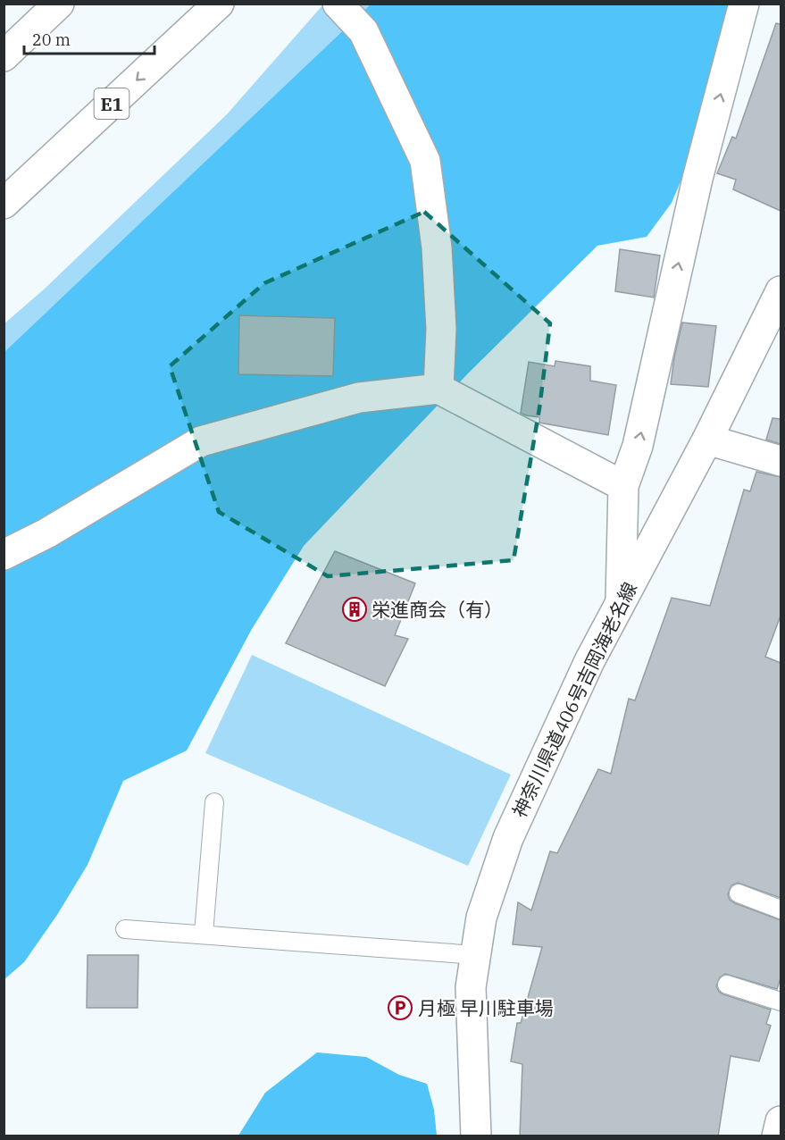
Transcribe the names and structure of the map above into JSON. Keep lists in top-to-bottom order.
{
  "streets": {
    "main road": ["E1", "神奈川県道406号吉岡海老名線"]
  },
  "places": {
    "building": ["栄進商会（有）"],
    "parking": ["月極 早川駐車場"]
  },
  "scale_bar": "20 m"
}
